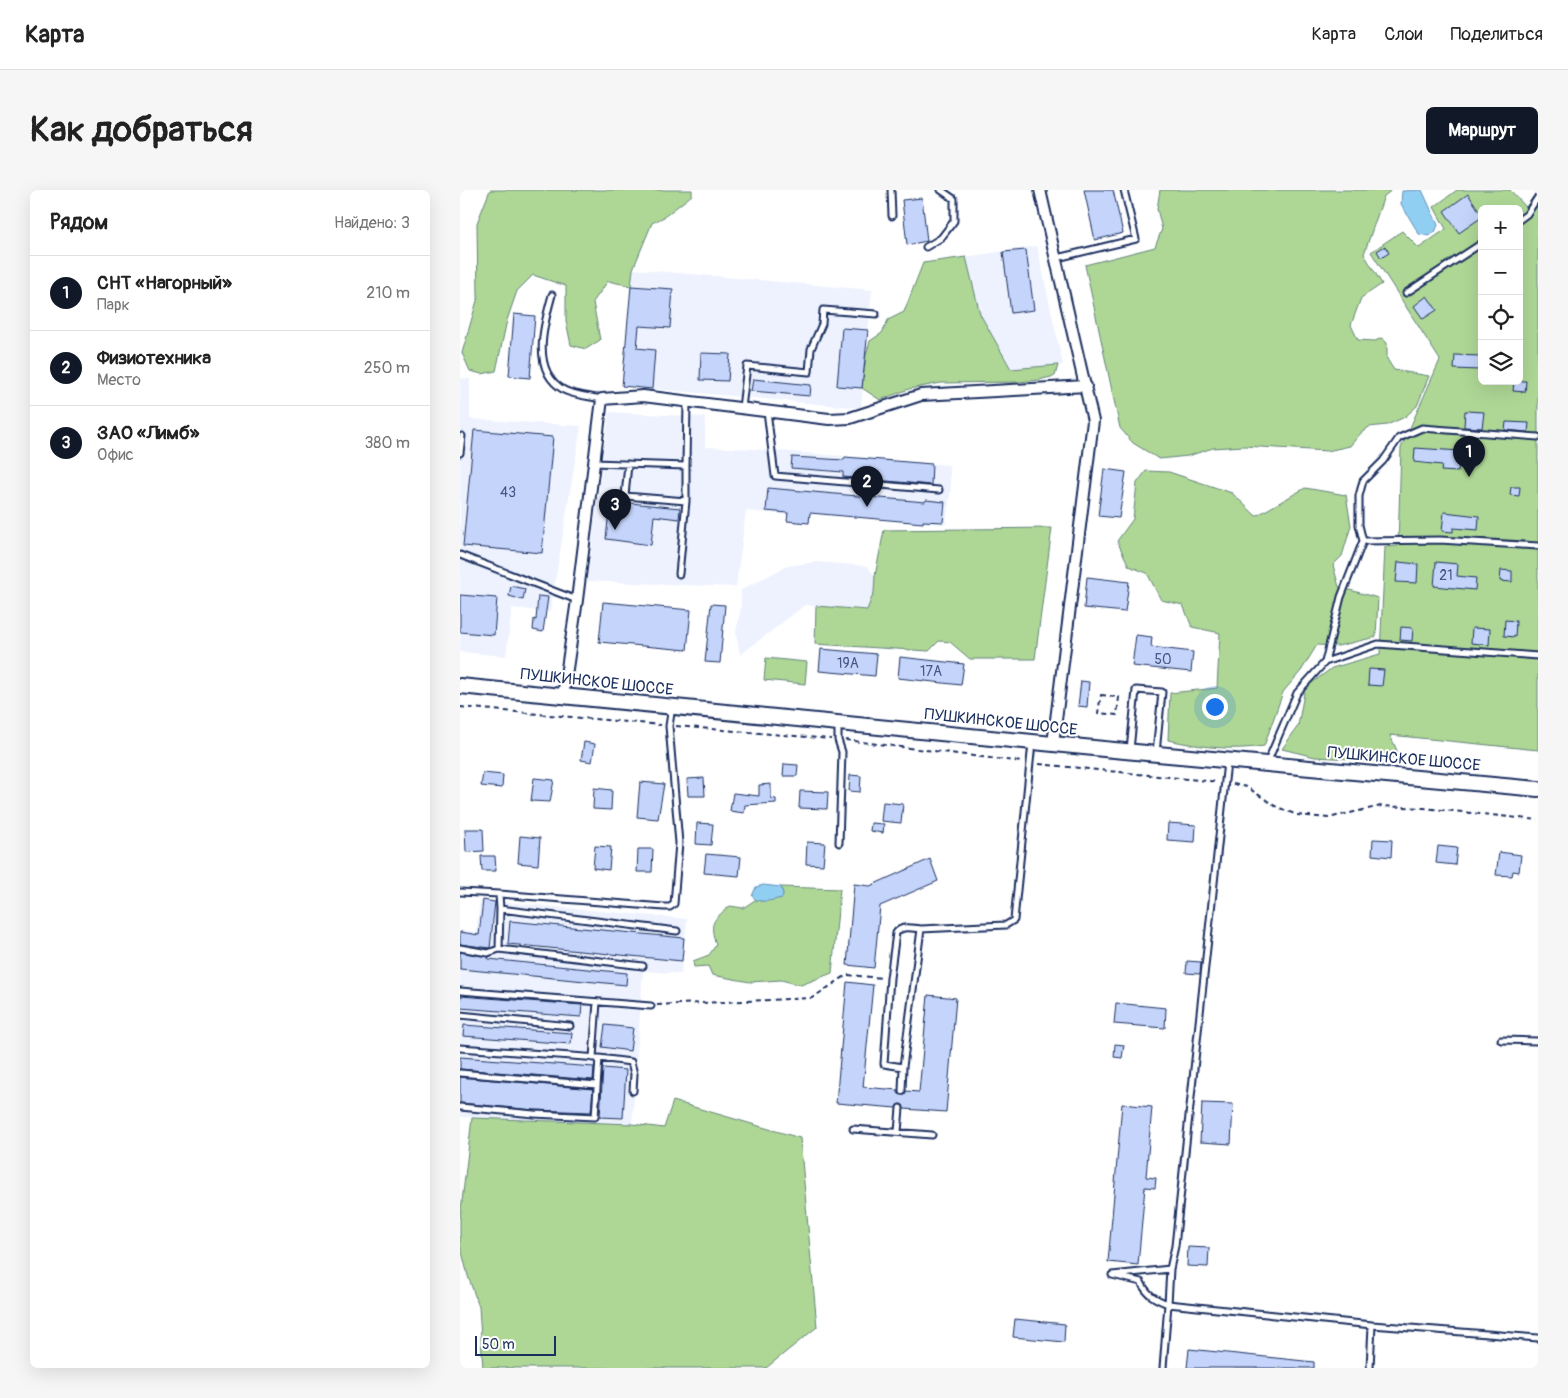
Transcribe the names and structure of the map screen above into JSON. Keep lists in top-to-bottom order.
{
  "streets": {
    "main road": ["ПУШКИНСКОЕ ШОССЕ"]
  },
  "house_numbers": [
    "43",
    "21",
    "50",
    "19А",
    "17А"
  ],
  "scale_bar": "50 m",
  "page": {
    "header": "Карта",
    "nav": ["Карта", "Слои", "Поделиться"],
    "buttons": "Маршрут",
    "title": "Как добраться",
    "heading": ["Рядом", "Найдено: 3"],
    "map_buttons": ["+", "−"],
    "list": [
      {
        "mark": "1",
        "name": "СНТ «Нагорный»",
        "note": "Парк",
        "value": "210 m"
      },
      {
        "mark": "2",
        "name": "Физиотехника",
        "note": "Место",
        "value": "250 m"
      },
      {
        "mark": "3",
        "name": "ЗАО «Лимб»",
        "note": "Офис",
        "value": "380 m"
      }
    ],
    "pins": ["1", "2", "3"],
    "scale": "50 m"
  }
}
